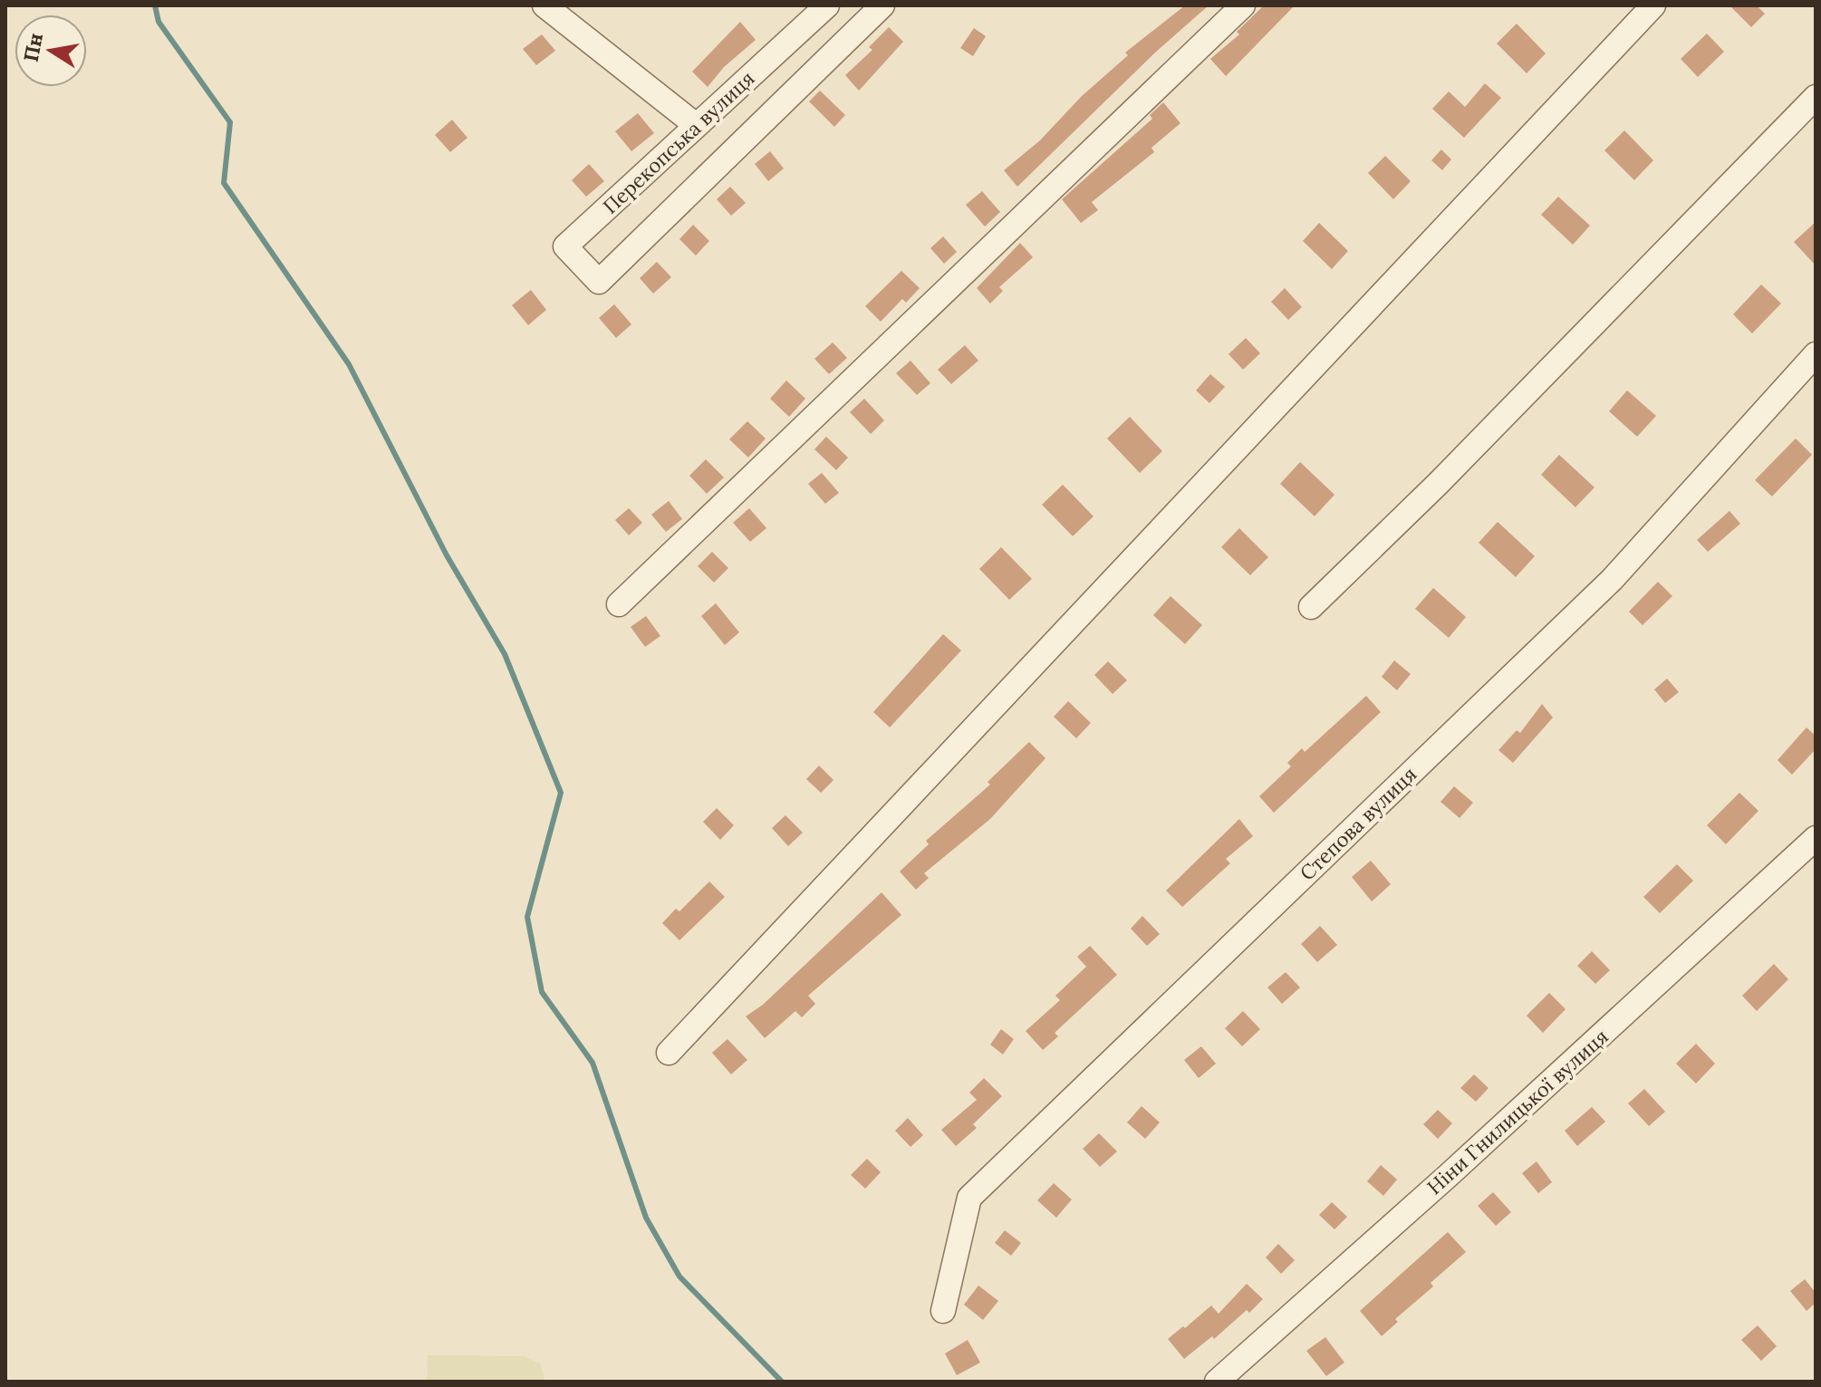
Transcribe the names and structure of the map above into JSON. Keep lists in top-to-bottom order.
{
  "streets": {
    "street": ["Перекопська вулиця", "Степова вулиця", "Ніни Гнилицької вулиця"]
  },
  "north": "left"
}
